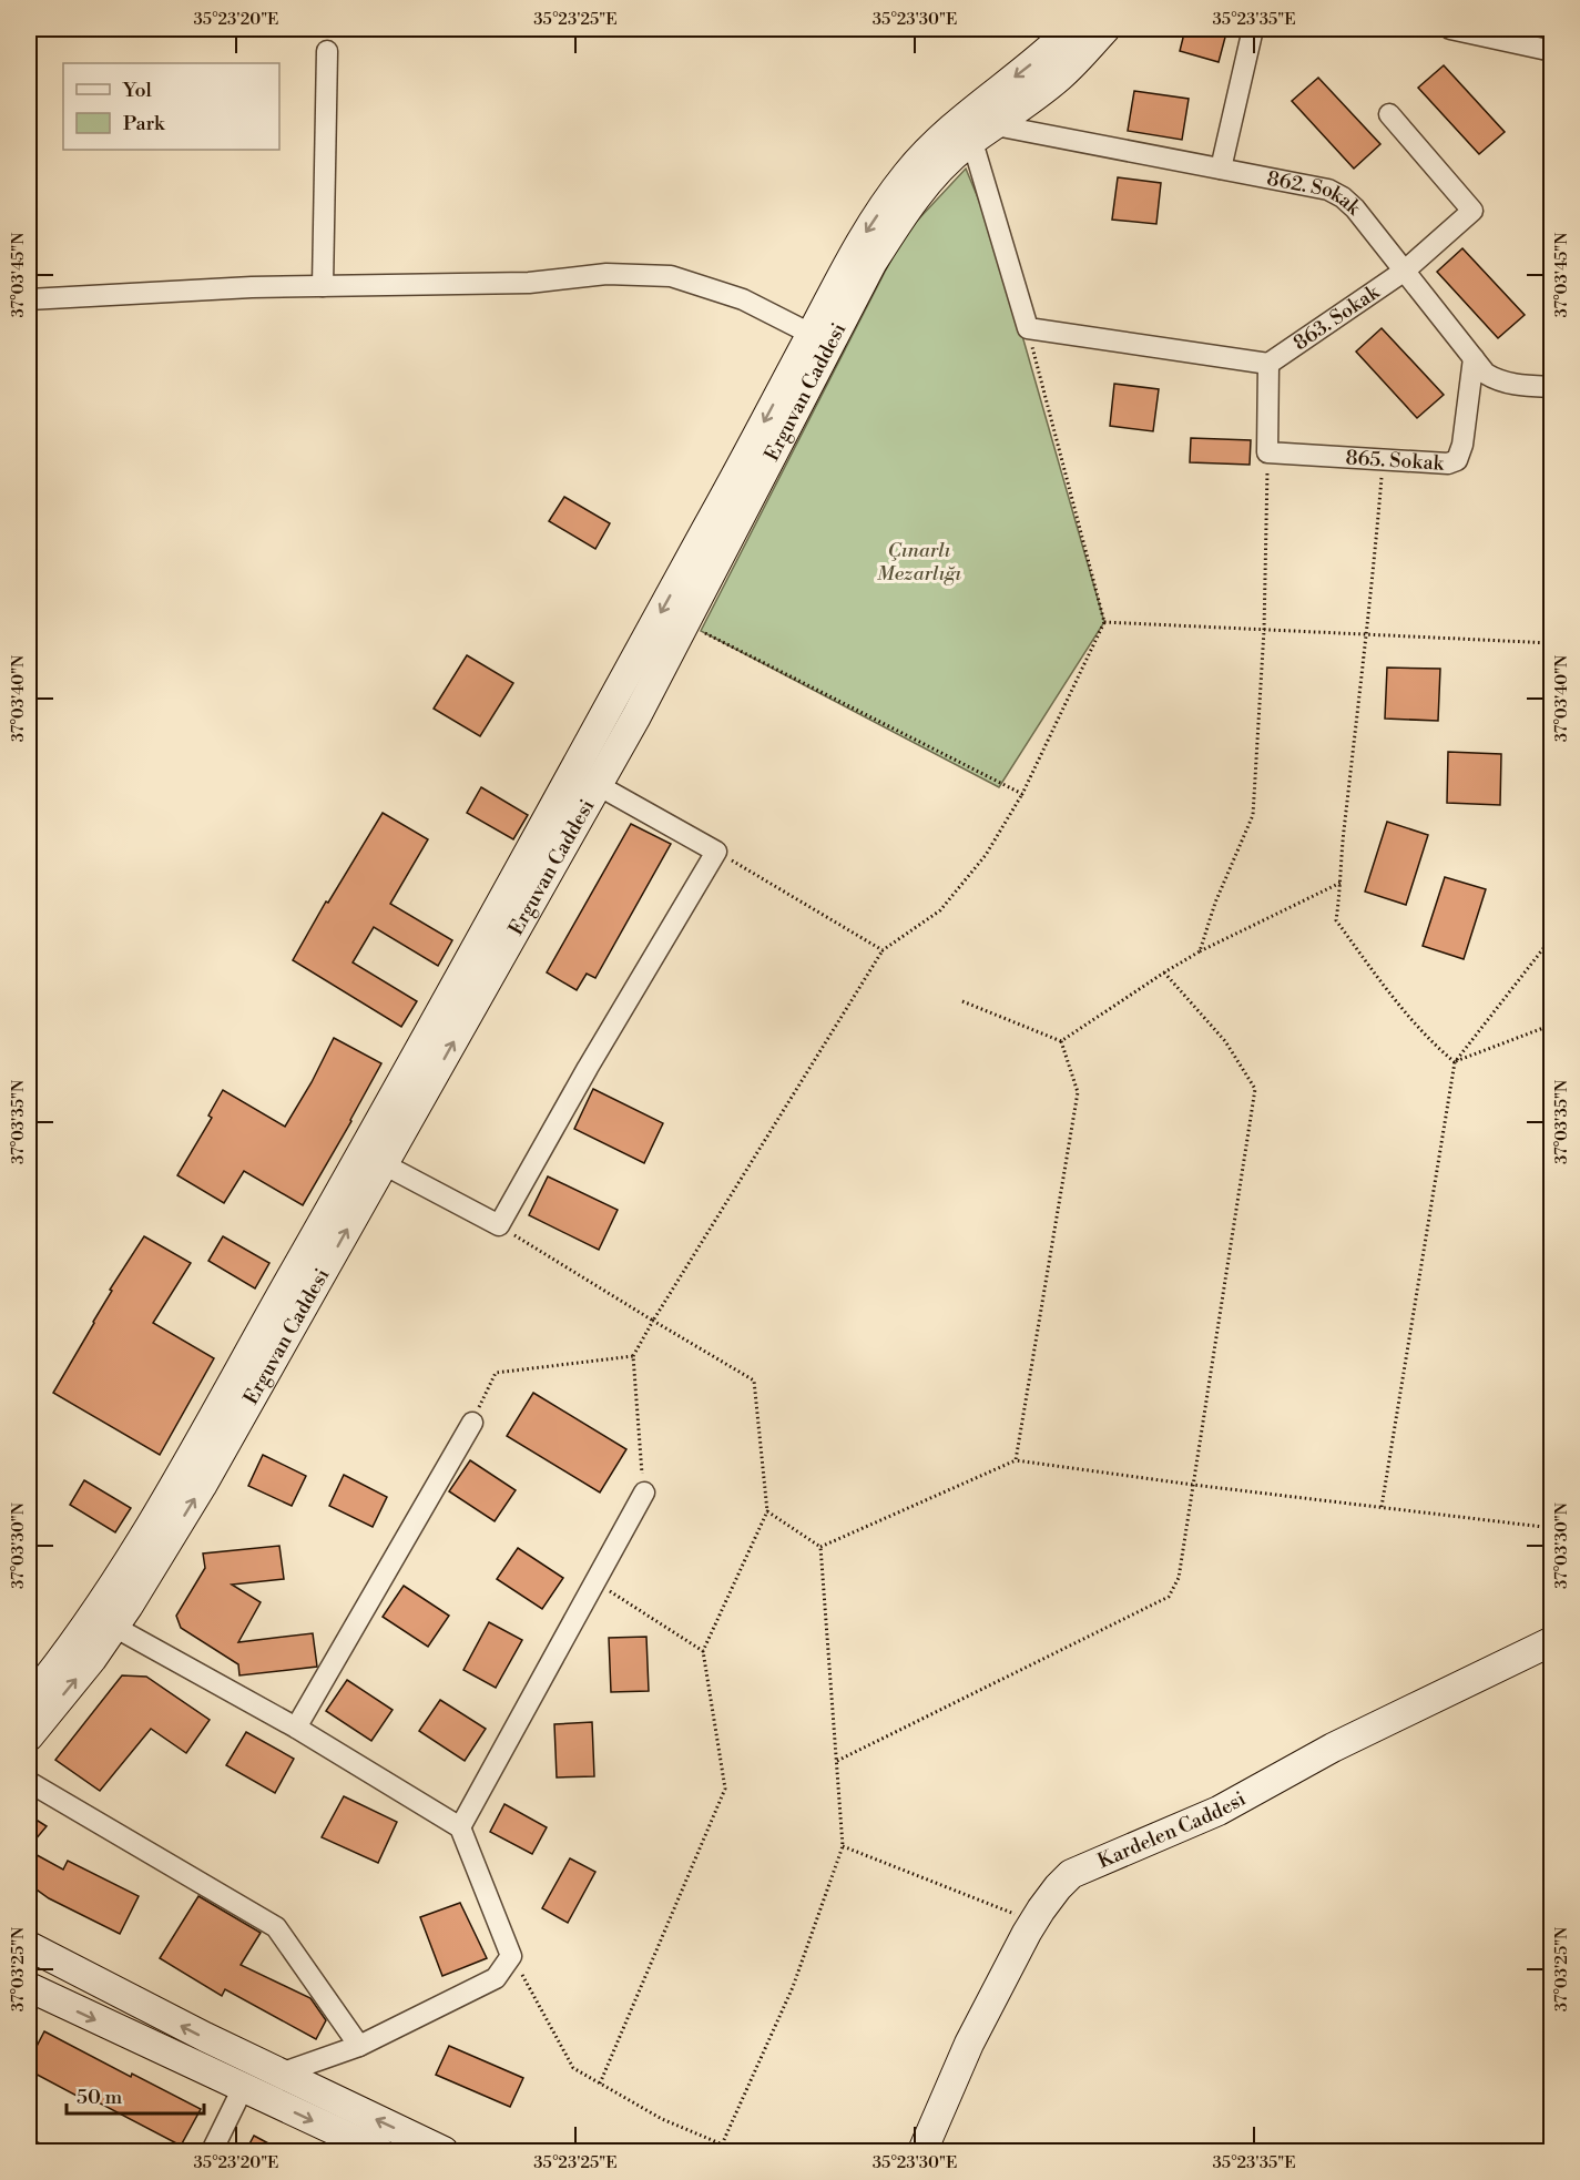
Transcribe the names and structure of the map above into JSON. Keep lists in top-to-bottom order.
{
  "streets": {
    "street": [
      "862. Sokak",
      "863. Sokak",
      "Erguvan Caddesi",
      "865. Sokak",
      "Kardelen Caddesi"
    ]
  },
  "crossings": [
    ["862. Sokak", "863. Sokak"],
    ["862. Sokak", "Erguvan Caddesi"],
    ["862. Sokak", "865. Sokak"]
  ],
  "parks": ["Çınarlı Mezarlığı"],
  "legend": ["Yol", "Park"],
  "scale_bar": "50 m",
  "coordinates": [
    "35°23'20\"E",
    "35°23'25\"E",
    "35°23'30\"E",
    "35°23'35\"E",
    "37°03'45\"N",
    "37°03'40\"N",
    "37°03'35\"N",
    "37°03'30\"N",
    "37°03'25\"N"
  ]
}
